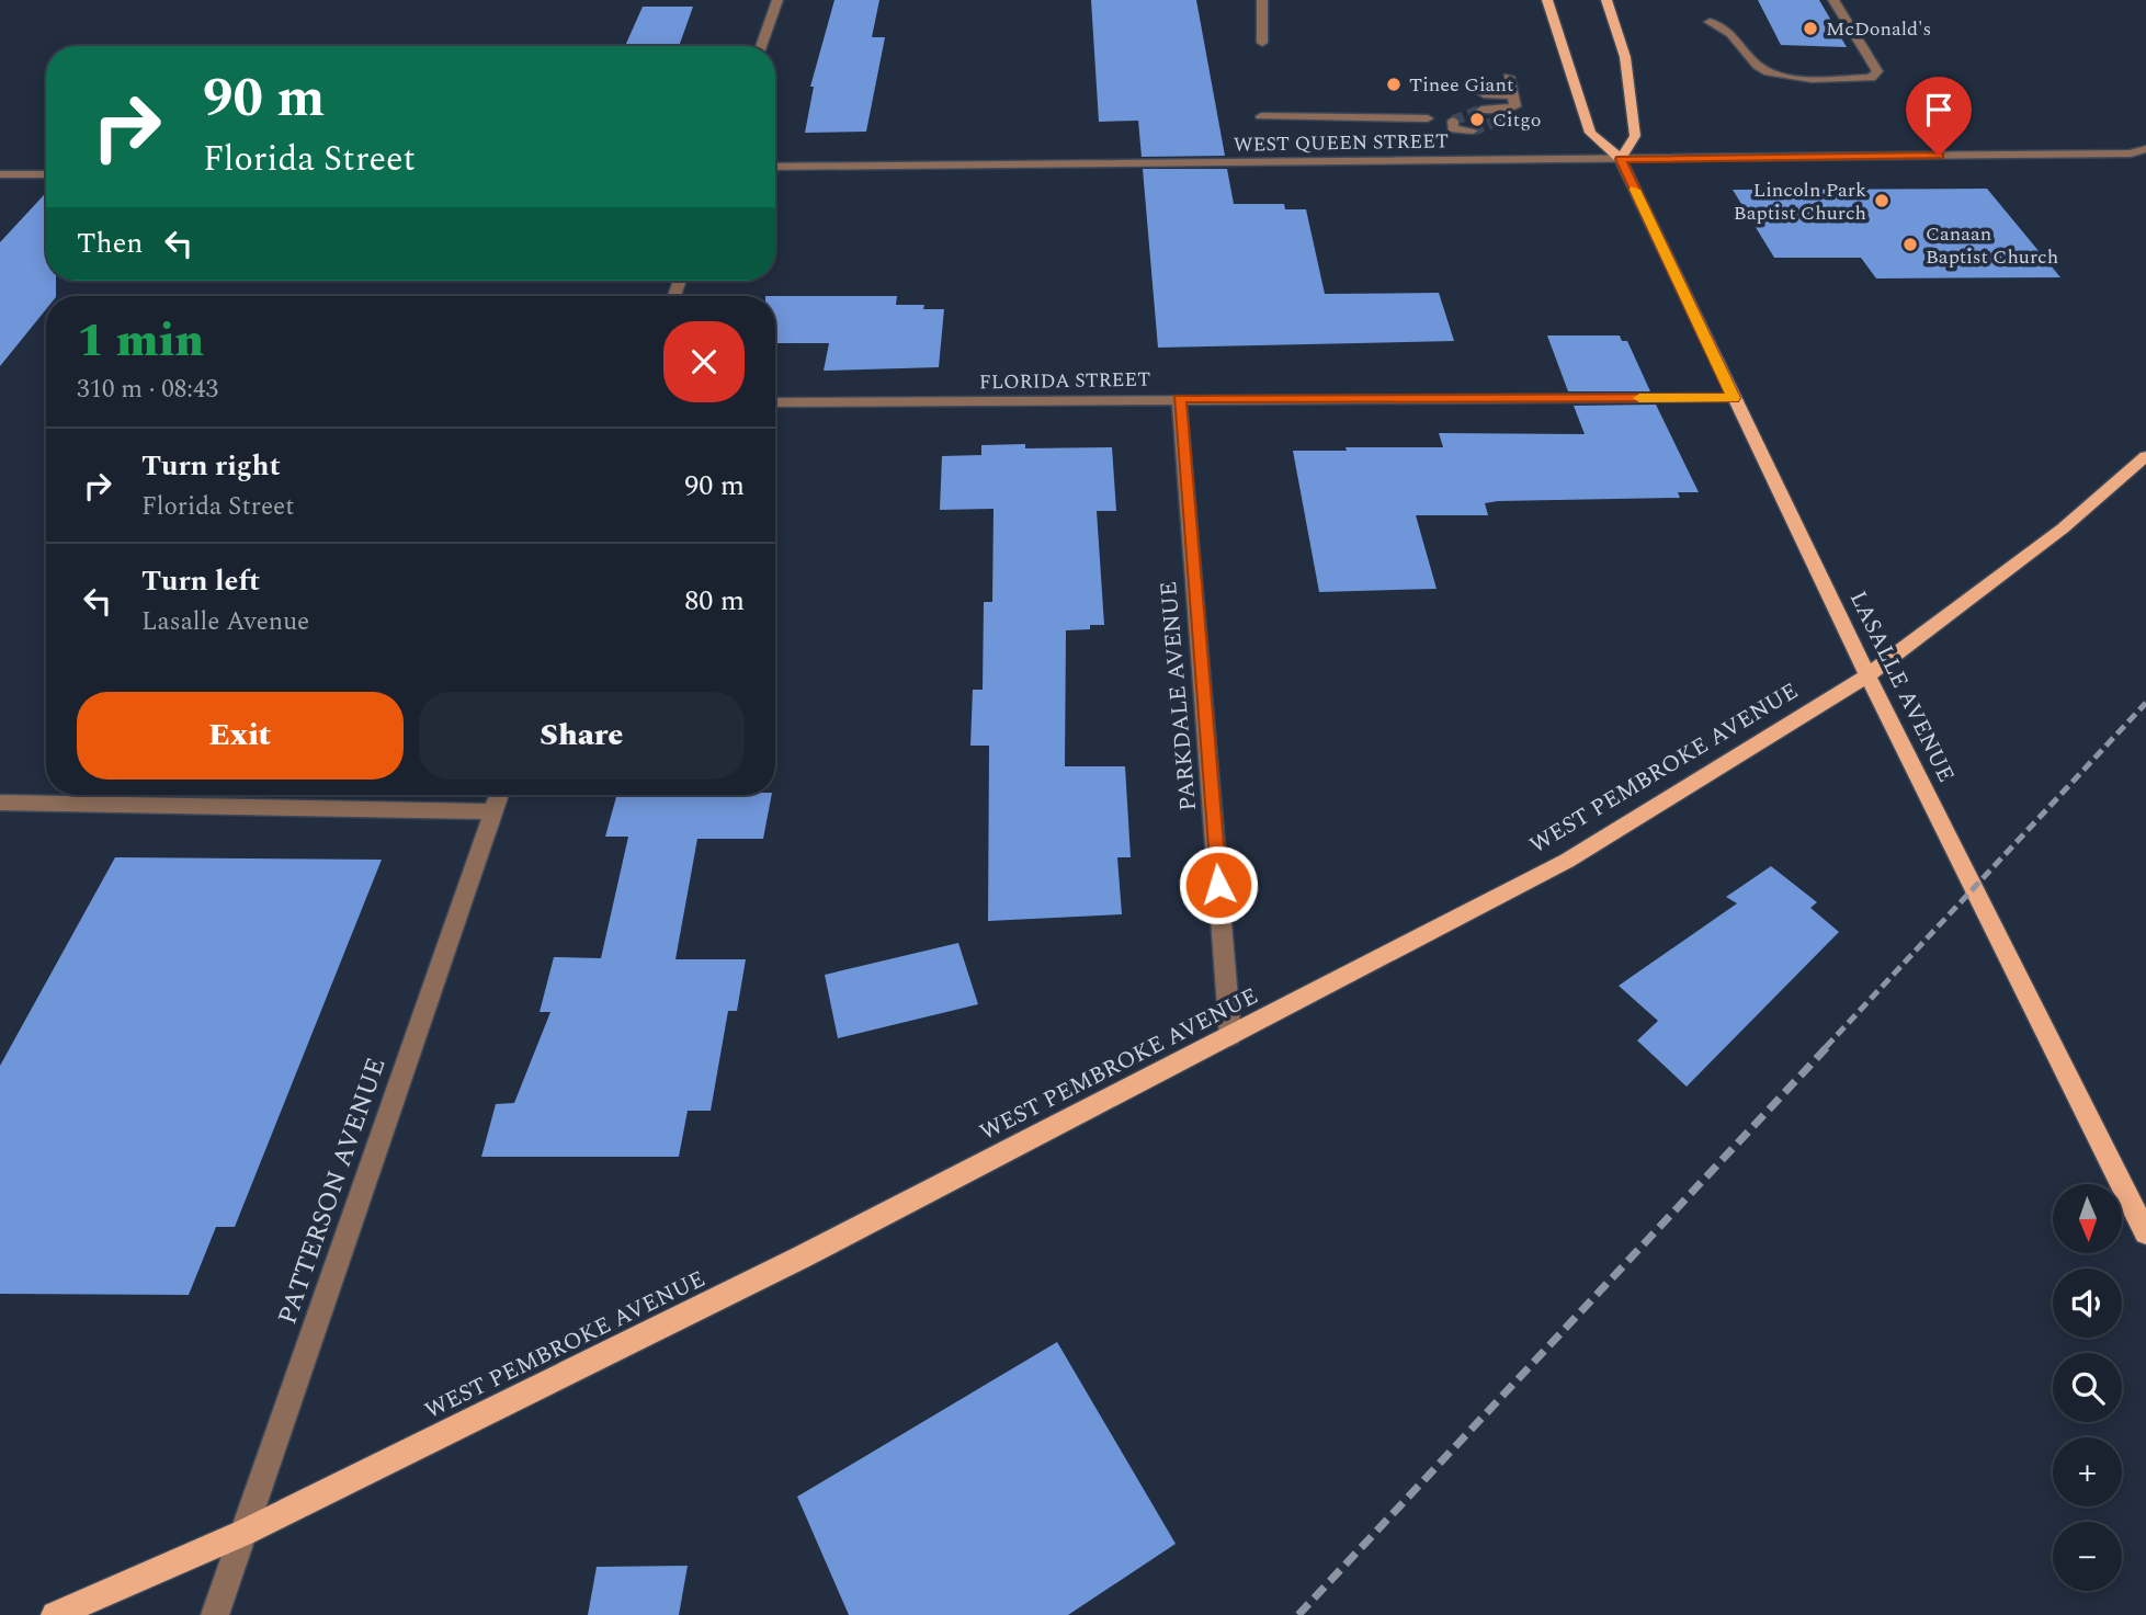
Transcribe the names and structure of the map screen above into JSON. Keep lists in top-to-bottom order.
{
  "streets": {
    "main road": ["LASALLE AVENUE", "WEST PEMBROKE AVENUE"],
    "street": [
      "WEST QUEEN STREET",
      "FLORIDA STREET",
      "PARKDALE AVENUE",
      "PATTERSON AVENUE"
    ]
  },
  "crossings": [
    ["WEST QUEEN STREET", "LASALLE AVENUE"],
    ["FLORIDA STREET", "LASALLE AVENUE"],
    ["FLORIDA STREET", "PARKDALE AVENUE"],
    ["LASALLE AVENUE", "WEST PEMBROKE AVENUE"],
    ["PARKDALE AVENUE", "WEST PEMBROKE AVENUE"],
    ["WEST PEMBROKE AVENUE", "PATTERSON AVENUE"]
  ],
  "places": [
    "McDonald's",
    "Tinee Giant",
    "Citgo",
    "Lincoln Park Baptist Church",
    "Canaan Baptist Church"
  ],
  "north": "bottom",
  "page": {
    "turn": ["90 m", "Florida Street"],
    "then": "Then",
    "heading": ["1 min", "310 m · 08:43"],
    "list": [
      {
        "name": "Turn right",
        "note": "Florida Street",
        "value": "90 m"
      },
      {
        "name": "Turn left",
        "note": "Lasalle Avenue",
        "value": "80 m"
      }
    ],
    "buttons": ["Exit", "Share"],
    "map_buttons": ["+", "−"]
  }
}
